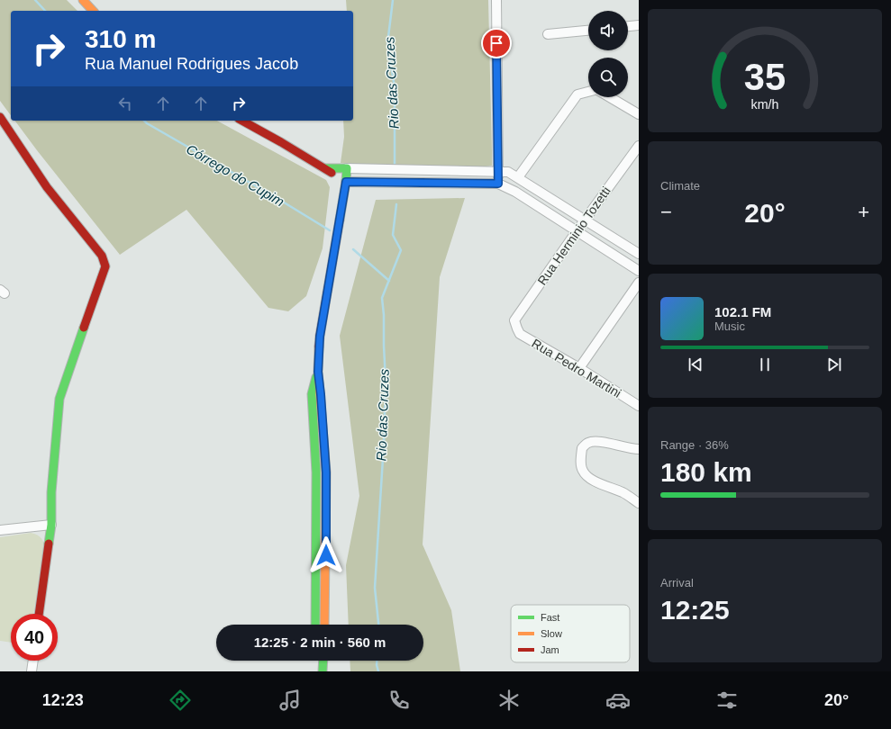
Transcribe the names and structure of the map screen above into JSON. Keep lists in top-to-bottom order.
{
  "streets": {
    "street": ["Rua Herminio Tozetti", "Rua Pedro Martini"]
  },
  "crossings": [
    ["Rua Herminio Tozetti", "Rua Pedro Martini"]
  ],
  "water": ["Rio das Cruzes", "Córrego do Cupim"],
  "legend": ["Fast", "Slow", "Jam"],
  "page": {
    "turn": ["310 m", "Rua Manuel Rodrigues Jacob"],
    "tile": [
      "Climate",
      ["Range · 36%", "180 km"],
      ["Arrival", "12:25"]
    ],
    "heat": ["−", "20°", "+"],
    "song": ["102.1 FM", "Music"],
    "limit": "40",
    "trip": "12:25 · 2 min · 560 m",
    "tabs": ["12:23", "20°"],
    "gauge": ["35", "km/h"]
  }
}
